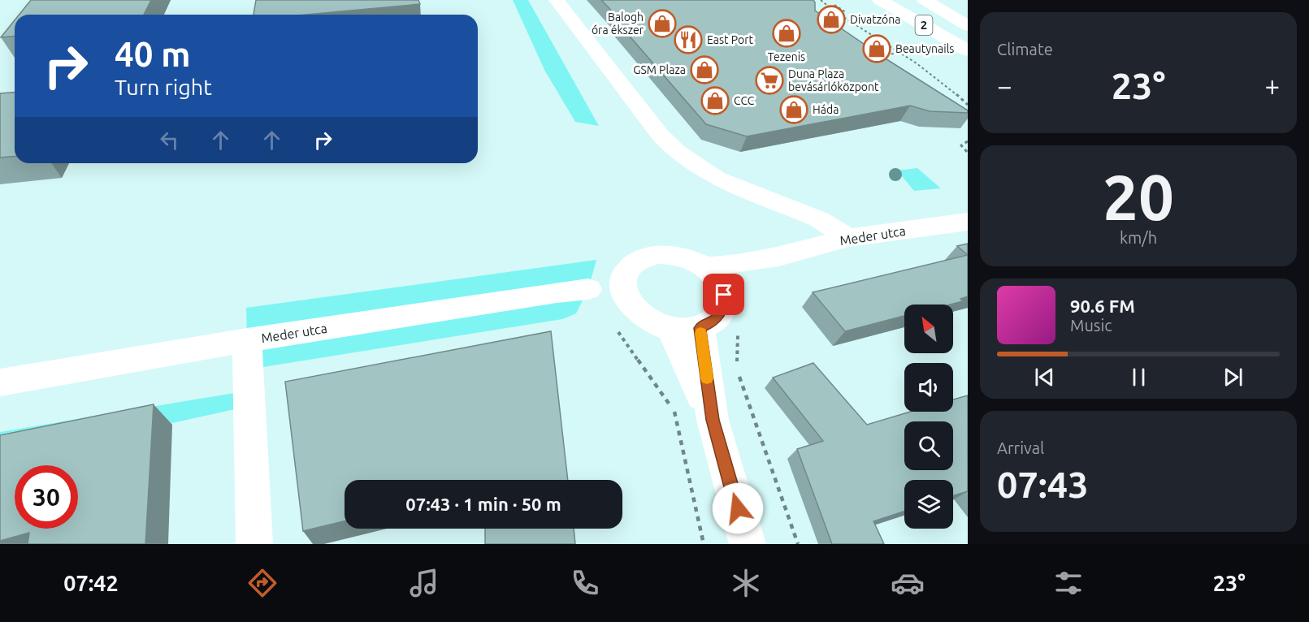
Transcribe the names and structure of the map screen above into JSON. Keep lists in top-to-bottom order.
{
  "streets": {
    "street": ["2", "Meder utca"]
  },
  "places": {
    "shop": [
      "Divatzóna",
      "Balogh óra ékszer",
      "Tezenis",
      "Beautynails",
      "GSM Plaza",
      "CCC",
      "Háda"
    ],
    "restaurant": ["East Port"],
    "supermarket": ["Duna Plaza bevásárlóközpont"]
  },
  "north": "top left",
  "page": {
    "tile": [
      "Climate",
      ["20", "km/h"],
      ["Arrival", "07:43"]
    ],
    "turn": ["40 m", "Turn right"],
    "heat": ["−", "23°", "+"],
    "song": ["90.6 FM", "Music"],
    "limit": "30",
    "trip": "07:43 · 1 min · 50 m",
    "tabs": ["07:42", "23°"]
  }
}
